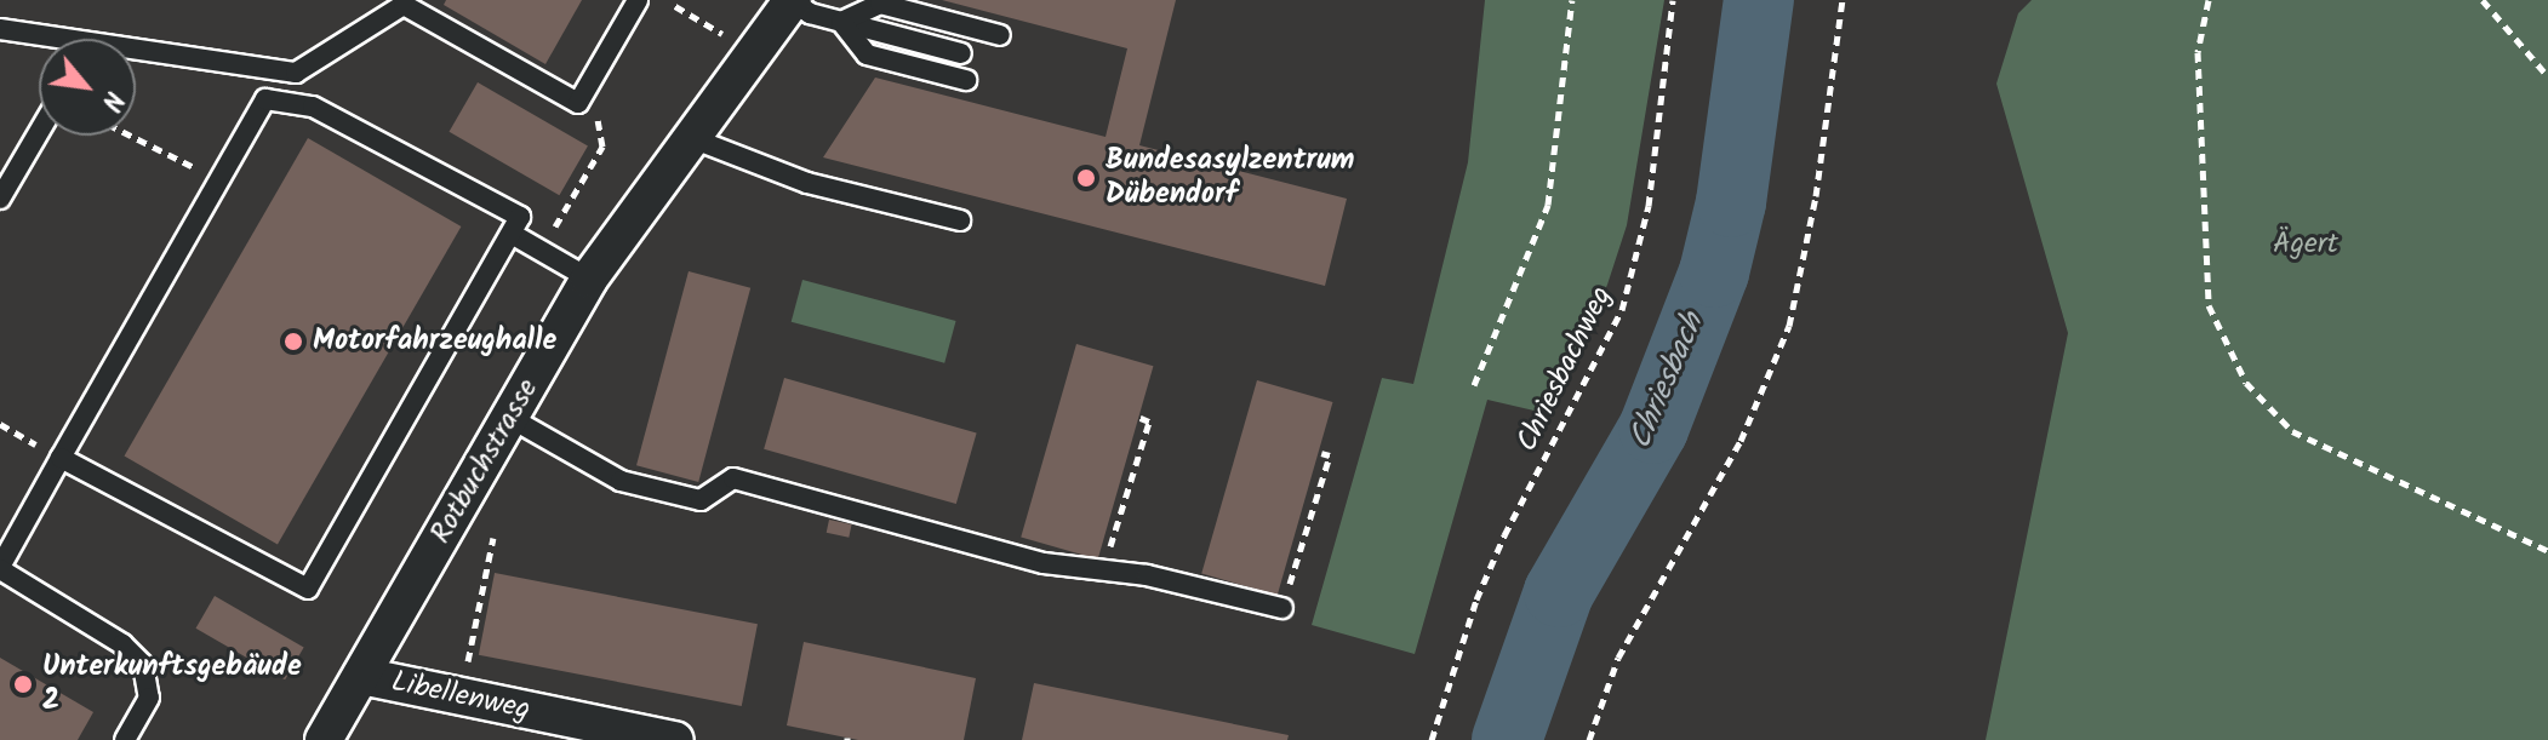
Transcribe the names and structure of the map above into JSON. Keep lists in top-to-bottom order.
{
  "streets": {
    "street": ["Rotbuchstrasse", "Libellenweg"],
    "path": ["Chriesbachweg"]
  },
  "crossings": [
    ["Rotbuchstrasse", "Libellenweg"]
  ],
  "water": ["Chriesbach"],
  "parks": ["Ägert"],
  "places": ["Bundesasylzentrum Dübendorf", "Motorfahrzeughalle", "Unterkunftsgebäude 2"],
  "north": "bottom right"
}
